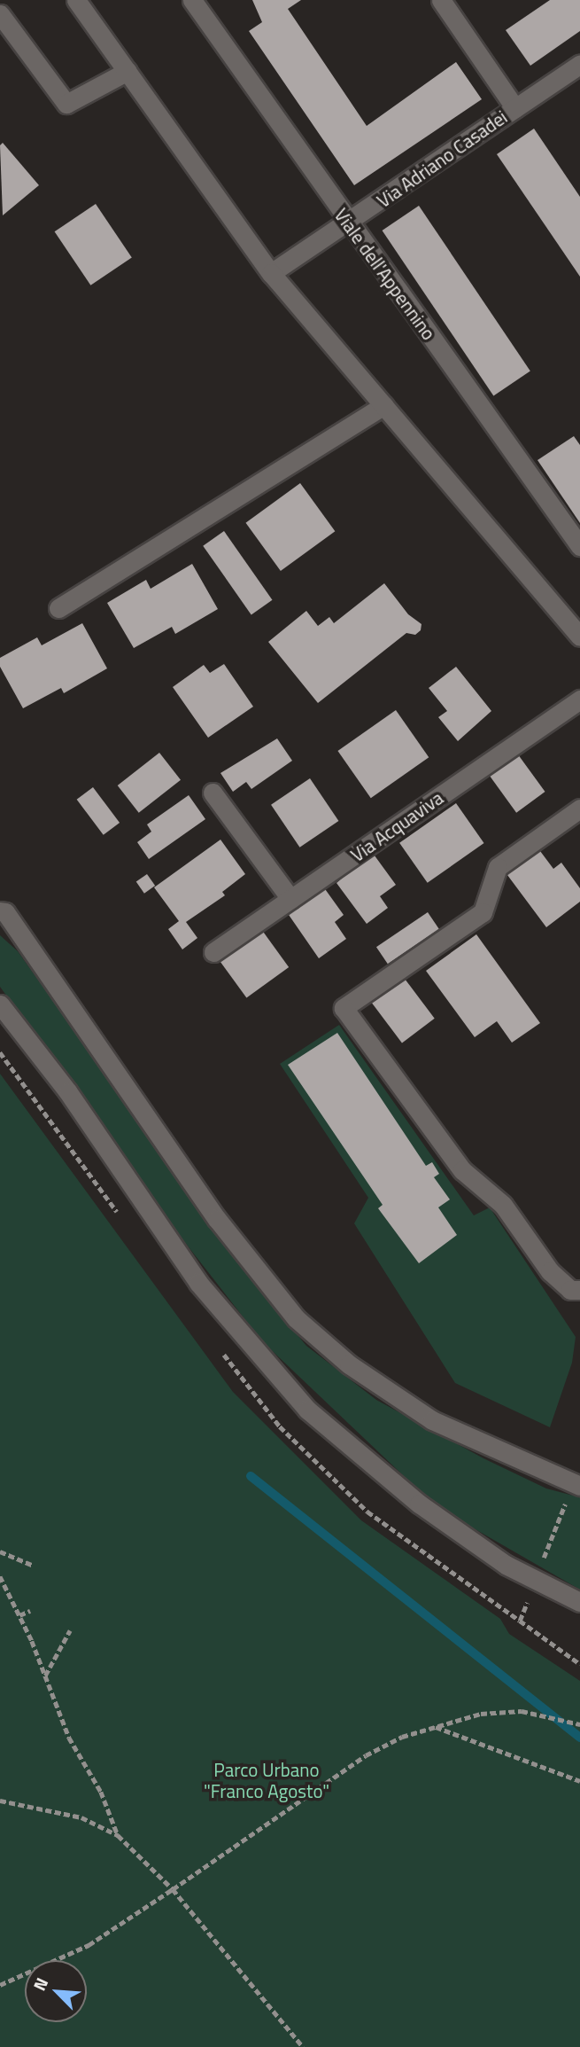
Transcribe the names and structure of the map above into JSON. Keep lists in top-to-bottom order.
{
  "streets": {
    "street": ["Via Adriano Casadei", "Viale dell'Appennino", "Via Acquaviva"]
  },
  "crossings": [
    ["Via Adriano Casadei", "Viale dell'Appennino"]
  ],
  "parks": ["Parco Urbano \"Franco Agosto\""],
  "north": "top left"
}
